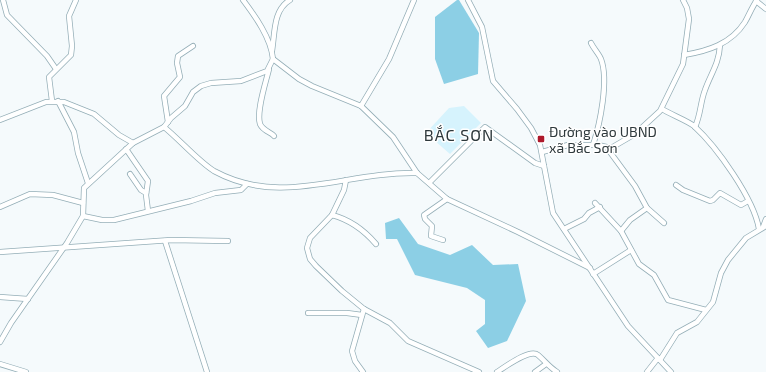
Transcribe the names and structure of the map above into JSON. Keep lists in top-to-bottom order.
{
  "districts": ["BẮC SƠN"],
  "places": {
    "transit": ["Đường vào UBND xã Bắc Sơn"]
  }
}
